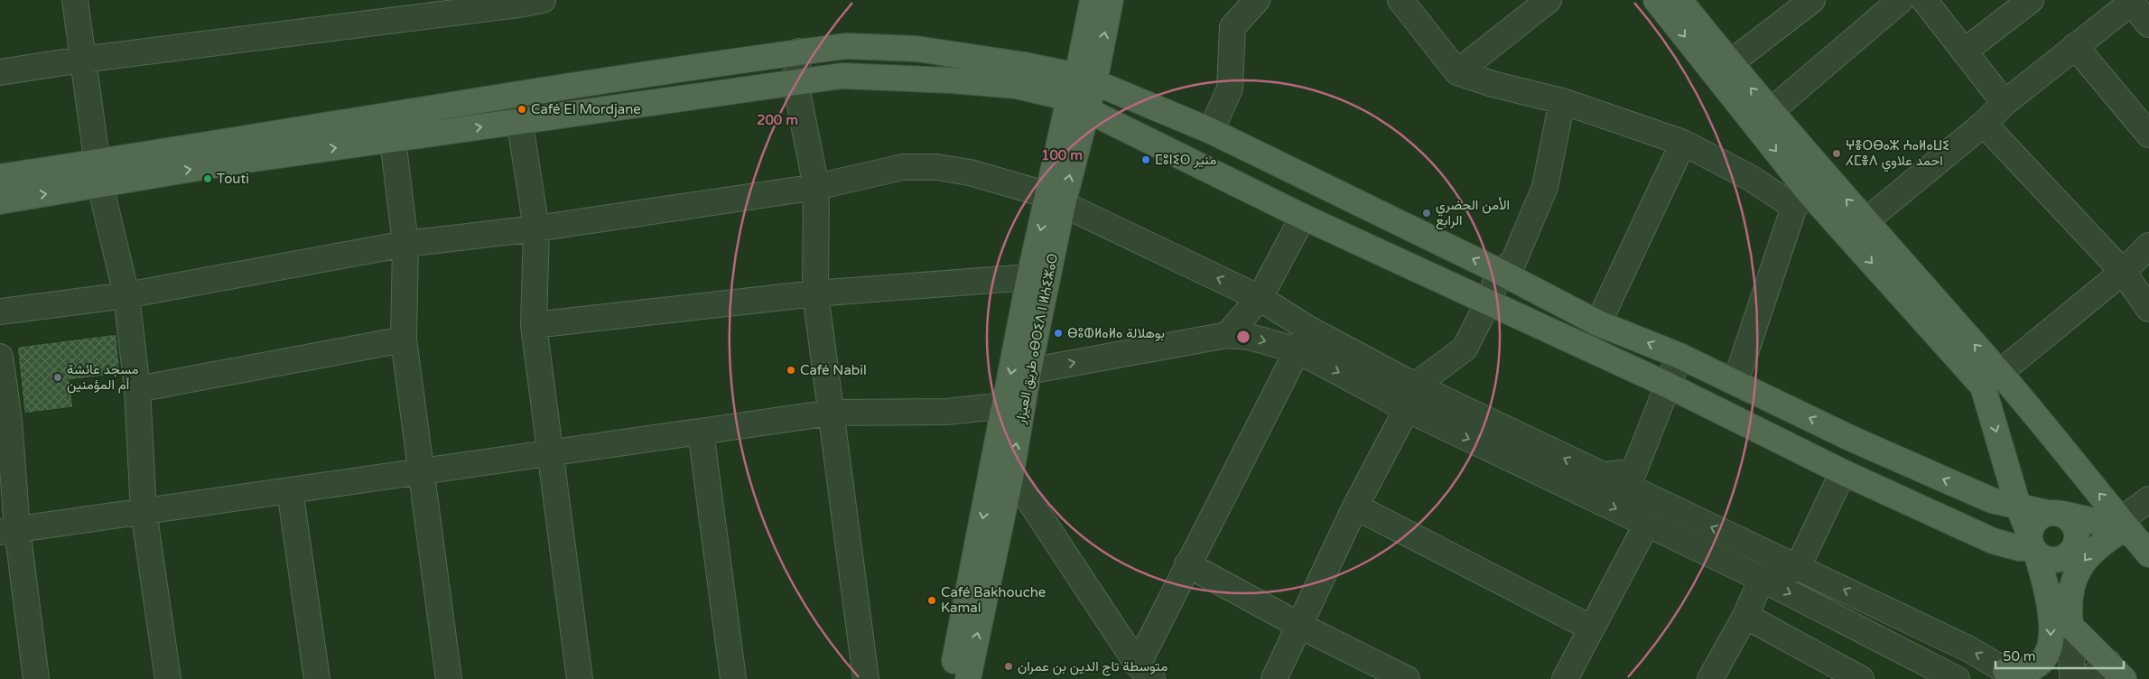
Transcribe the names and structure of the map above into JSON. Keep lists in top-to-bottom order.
{
  "streets": {
    "main road": ["طريق العيزار ⴰⴱⵔⵉⴷ ⵏ ⵍⵄⵉⵣⴰⵔ"]
  },
  "places": [
    "Café El Mordjane",
    "ⵖⴻⵔⴱⴰⵣ ⵄⴰⵍⴰⵡⵉ ⵃⵎⴻⴷ احمد علاوي",
    "ⵎⵓⵏⵉⵔ منير",
    "Touti",
    "الأمن الحضري الرابع",
    "ⴱⵓⵀⵍⴰⵍⴰ بوهلالة",
    "Café Nabil",
    "مسجد عائشة أم المؤمنين",
    "Café Bakhouche Kamal",
    "متوسطة تاج الدين بن عمران"
  ],
  "scale_bar": "50 m",
  "rings": ["200 m", "100 m"]
}
